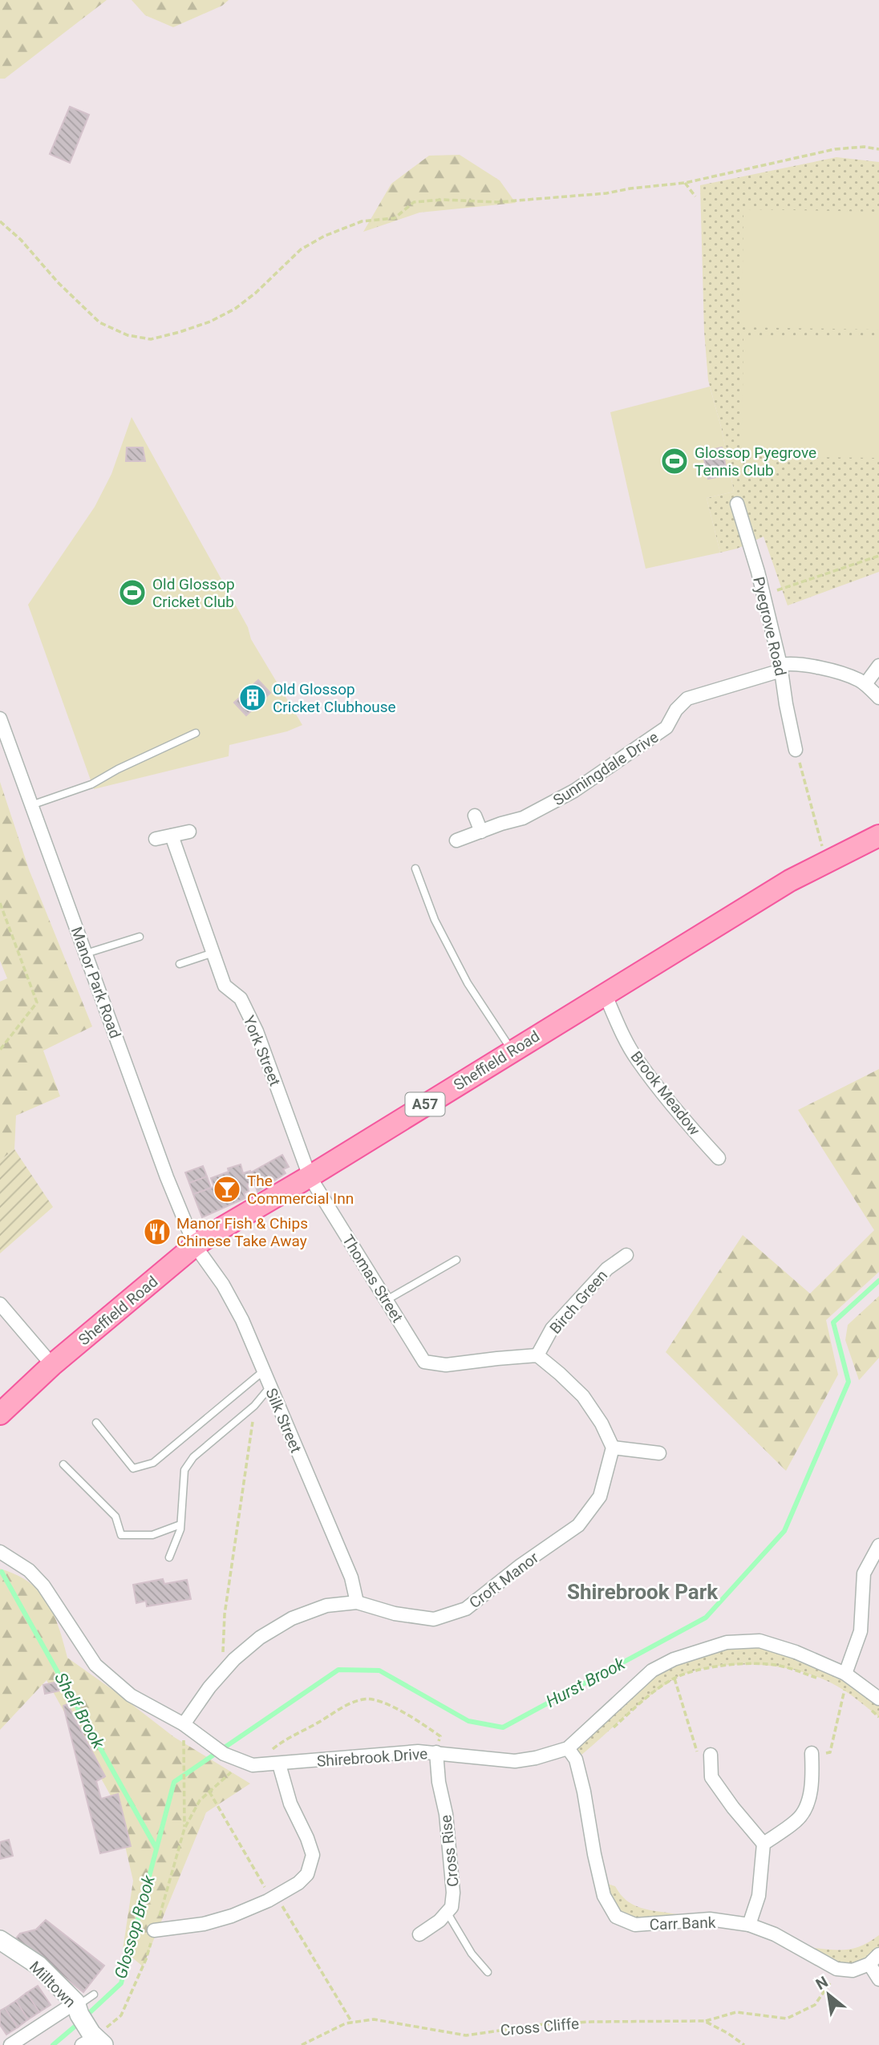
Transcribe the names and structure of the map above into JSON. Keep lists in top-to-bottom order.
{
  "streets": {
    "main road": ["Sheffield Road", "A57"],
    "street": [
      "Pyegrove Road",
      "Sunningdale Drive",
      "Manor Park Road",
      "York Street",
      "Brook Meadow",
      "Thomas Street",
      "Birch Green",
      "Silk Street",
      "Croft Manor",
      "Shirebrook Drive",
      "Cross Rise",
      "Carr Bank",
      "Milltown"
    ],
    "path": ["Cross Cliffe"]
  },
  "crossings": [
    ["Pyegrove Road", "Sunningdale Drive"],
    ["Manor Park Road", "Sheffield Road"],
    ["Manor Park Road", "Silk Street"],
    ["York Street", "Sheffield Road"],
    ["York Street", "Thomas Street"],
    ["Sheffield Road", "Brook Meadow"],
    ["Sheffield Road", "Thomas Street"],
    ["Sheffield Road", "Silk Street"],
    ["Thomas Street", "Birch Green"],
    ["Silk Street", "Croft Manor"],
    ["Croft Manor", "Shirebrook Drive"],
    ["Shirebrook Drive", "Cross Rise"],
    ["Shirebrook Drive", "Carr Bank"]
  ],
  "districts": ["Shirebrook Park"],
  "water": ["Hurst Brook", "Shelf Brook", "Glossop Brook"],
  "places": {
    "sports": ["Glossop Pyegrove Tennis Club", "Old Glossop Cricket Club"],
    "building": ["Old Glossop Cricket Clubhouse"],
    "bar": ["The Commercial Inn"],
    "restaurant": ["Manor Fish & Chips Chinese Take Away"]
  },
  "north": "top left"
}
